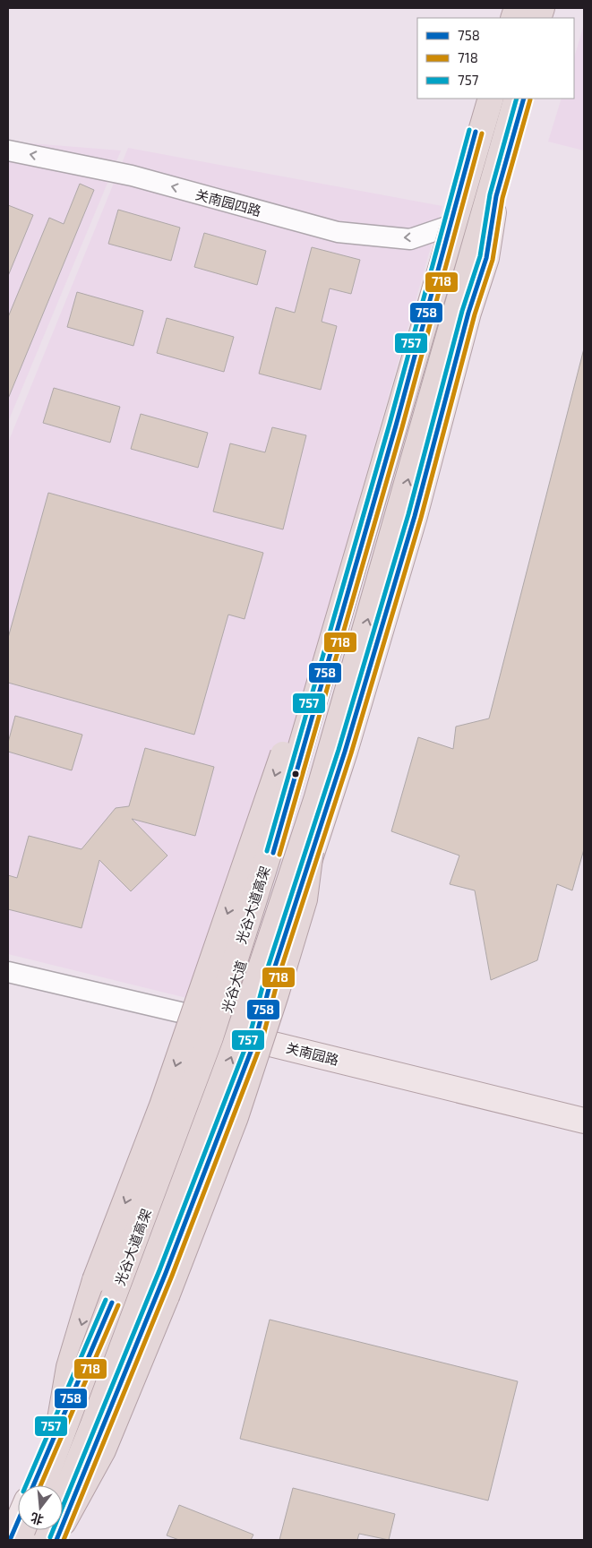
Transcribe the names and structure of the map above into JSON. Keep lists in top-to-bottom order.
{
  "streets": {
    "highway": ["光谷大道高架"],
    "main road": ["光谷大道", "关南园路"],
    "street": ["关南园四路"]
  },
  "crossings": [
    ["关南园四路", "光谷大道"],
    ["光谷大道", "关南园路"]
  ],
  "one_way": ["关南园四路"],
  "lines": ["transit line 758", "transit line 757", "transit line 718"],
  "legend": ["758", "718", "757"],
  "north": "bottom"
}
